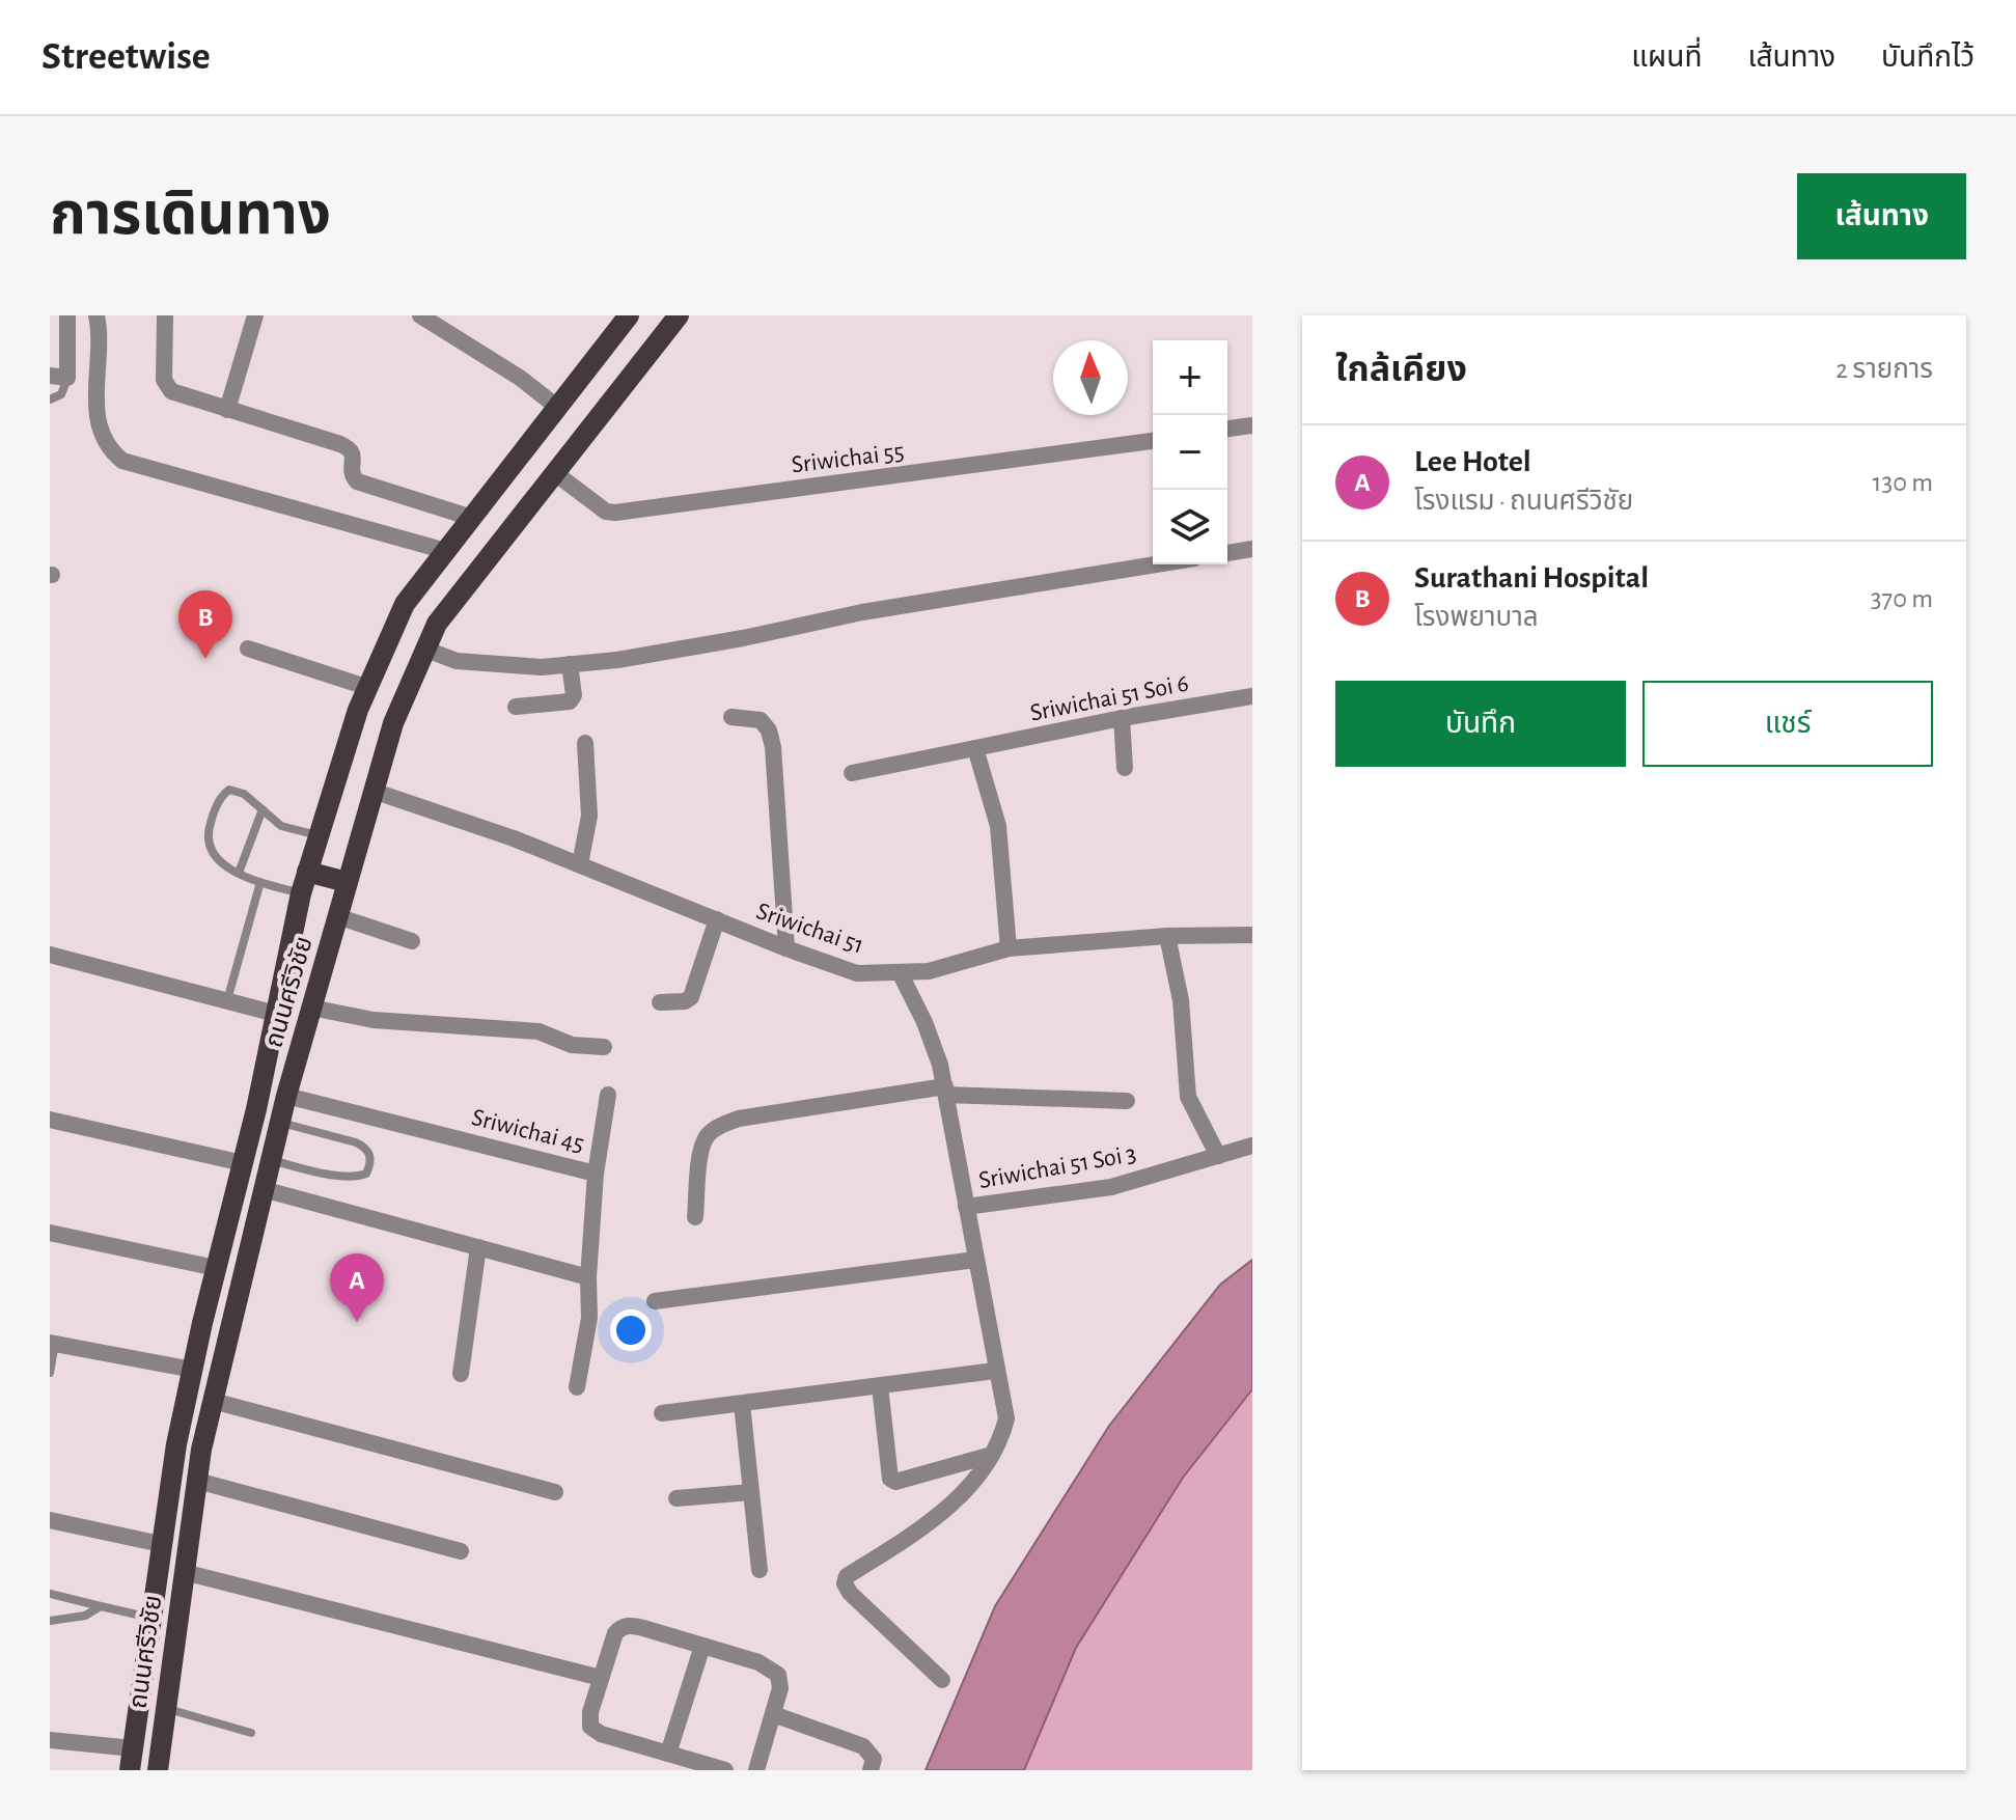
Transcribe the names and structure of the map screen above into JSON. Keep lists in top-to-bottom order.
{
  "streets": {
    "main road": ["ถนนศรีวิชัย"],
    "street": [
      "Sriwichai 55",
      "Sriwichai 51 Soi 6",
      "Sriwichai 51",
      "Sriwichai 45",
      "Sriwichai 51 Soi 3"
    ]
  },
  "crossings": [
    ["Sriwichai 55", "ถนนศรีวิชัย"],
    ["Sriwichai 51", "ถนนศรีวิชัย"],
    ["ถนนศรีวิชัย", "Sriwichai 45"]
  ],
  "north": "top",
  "page": {
    "header": "Streetwise",
    "nav": ["แผนที่", "เส้นทาง", "บันทึกไว้"],
    "title": "การเดินทาง",
    "buttons": [
      "เส้นทาง",
      ["บันทึก", "แชร์"]
    ],
    "heading": ["ใกล้เคียง", "2 รายการ"],
    "map_buttons": ["+", "−"],
    "list": [
      {
        "mark": "A",
        "name": "Lee Hotel",
        "note": "โรงแรม · ถนนศรีวิชัย",
        "value": "130 m"
      },
      {
        "mark": "B",
        "name": "Surathani Hospital",
        "note": "โรงพยาบาล",
        "value": "370 m"
      }
    ],
    "pins": ["B", "A"]
  }
}
